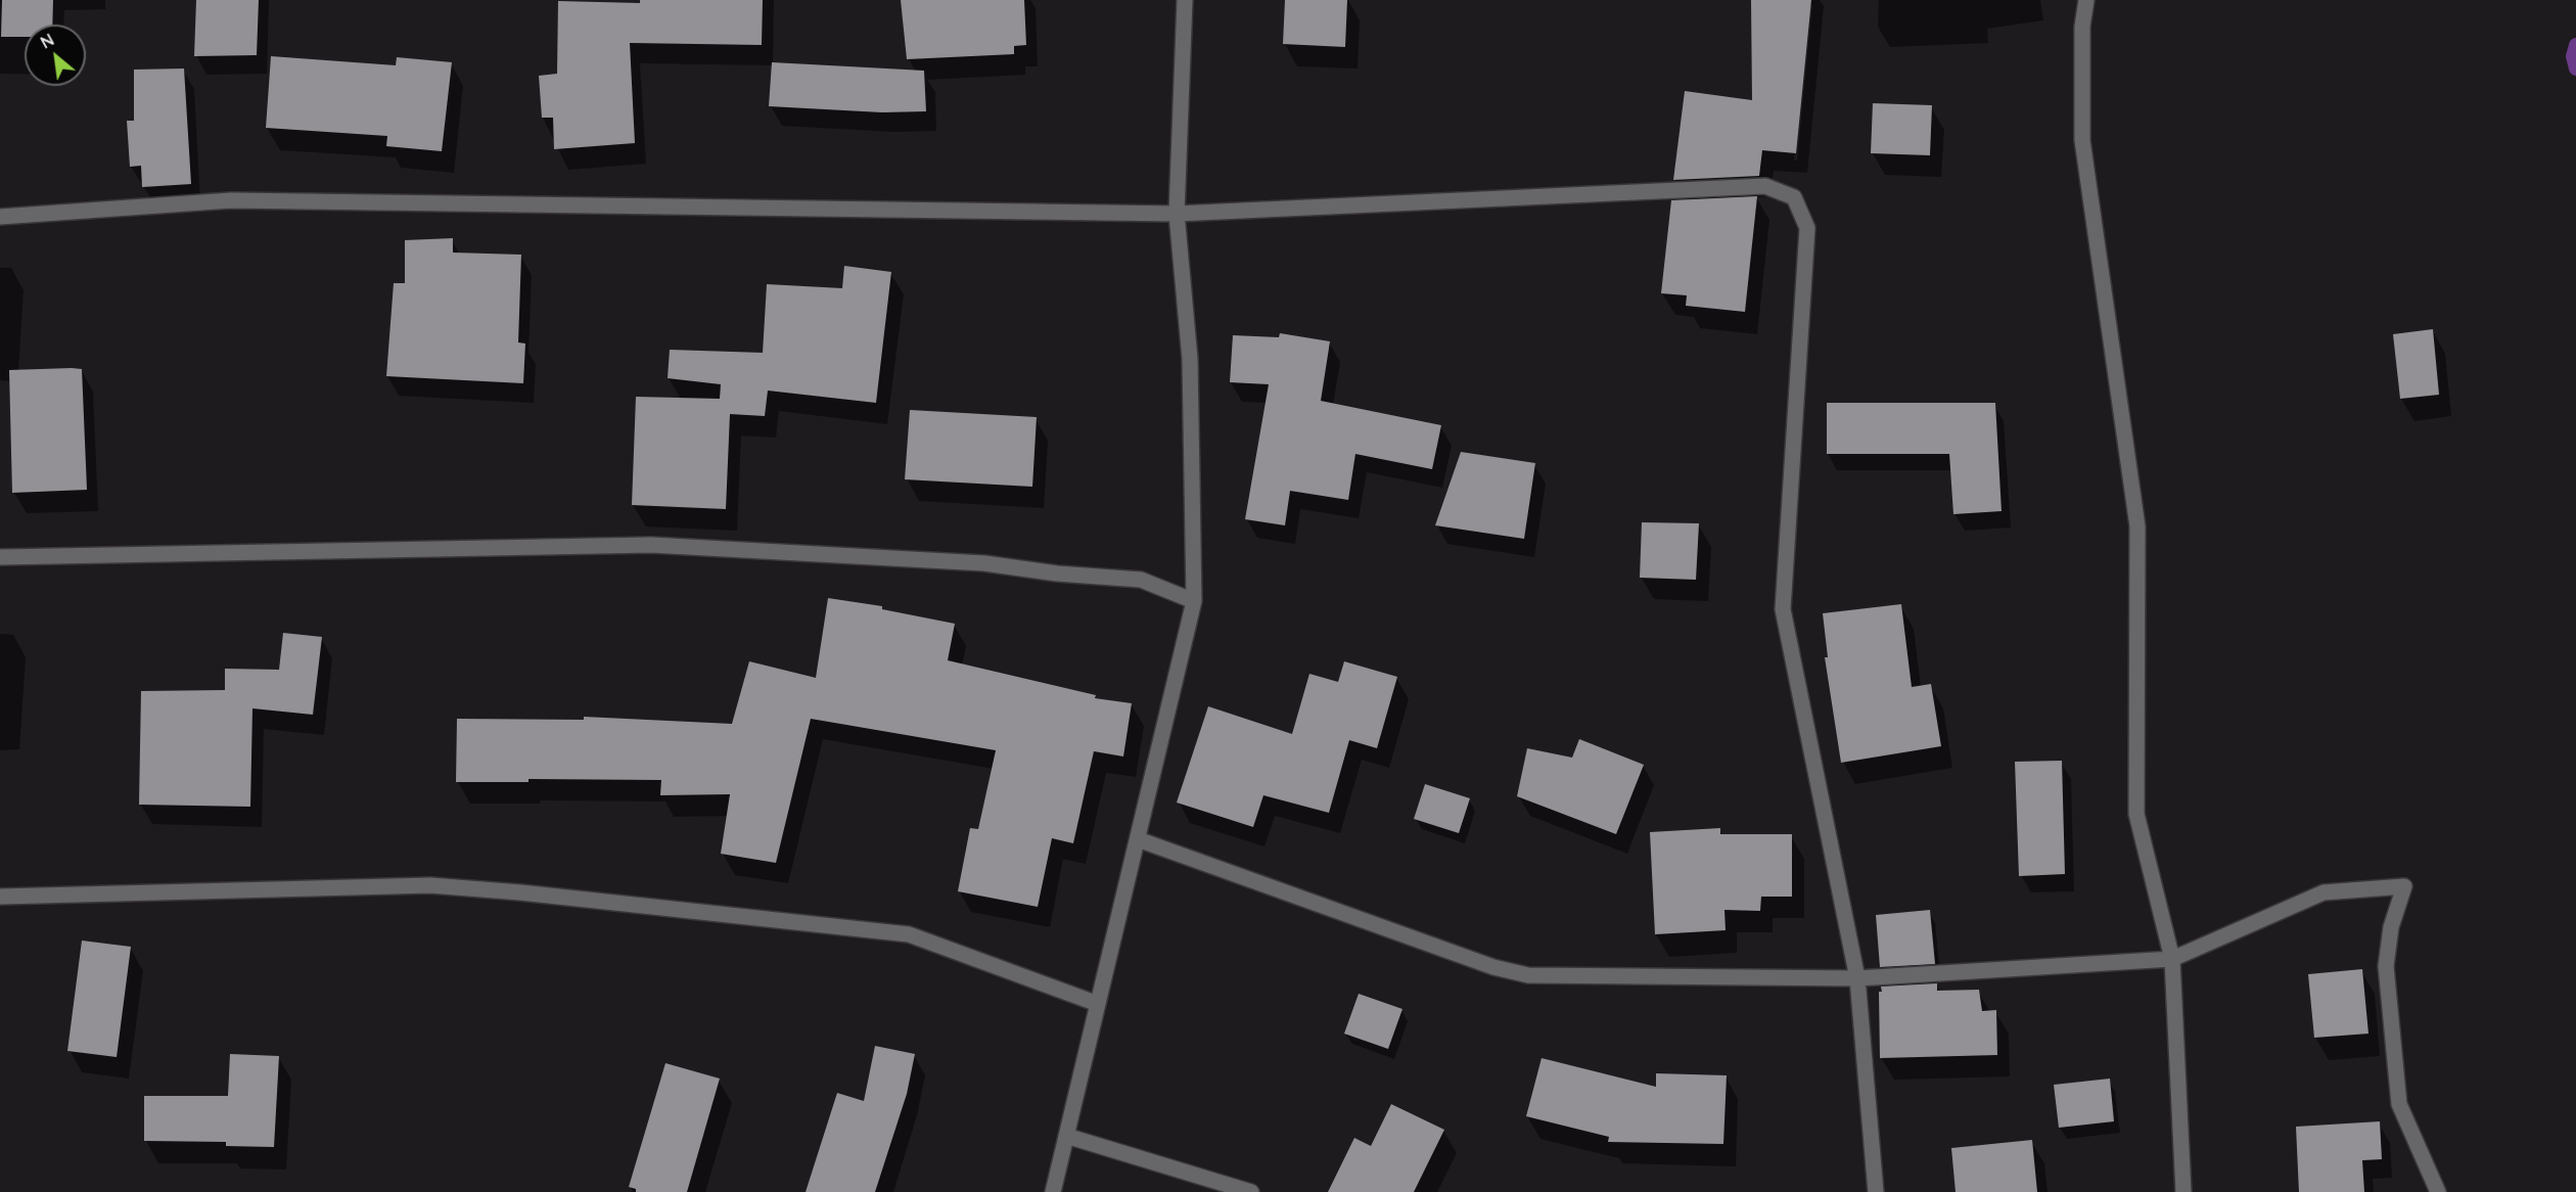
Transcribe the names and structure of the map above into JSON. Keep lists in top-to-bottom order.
{
  "north": "top left"
}
